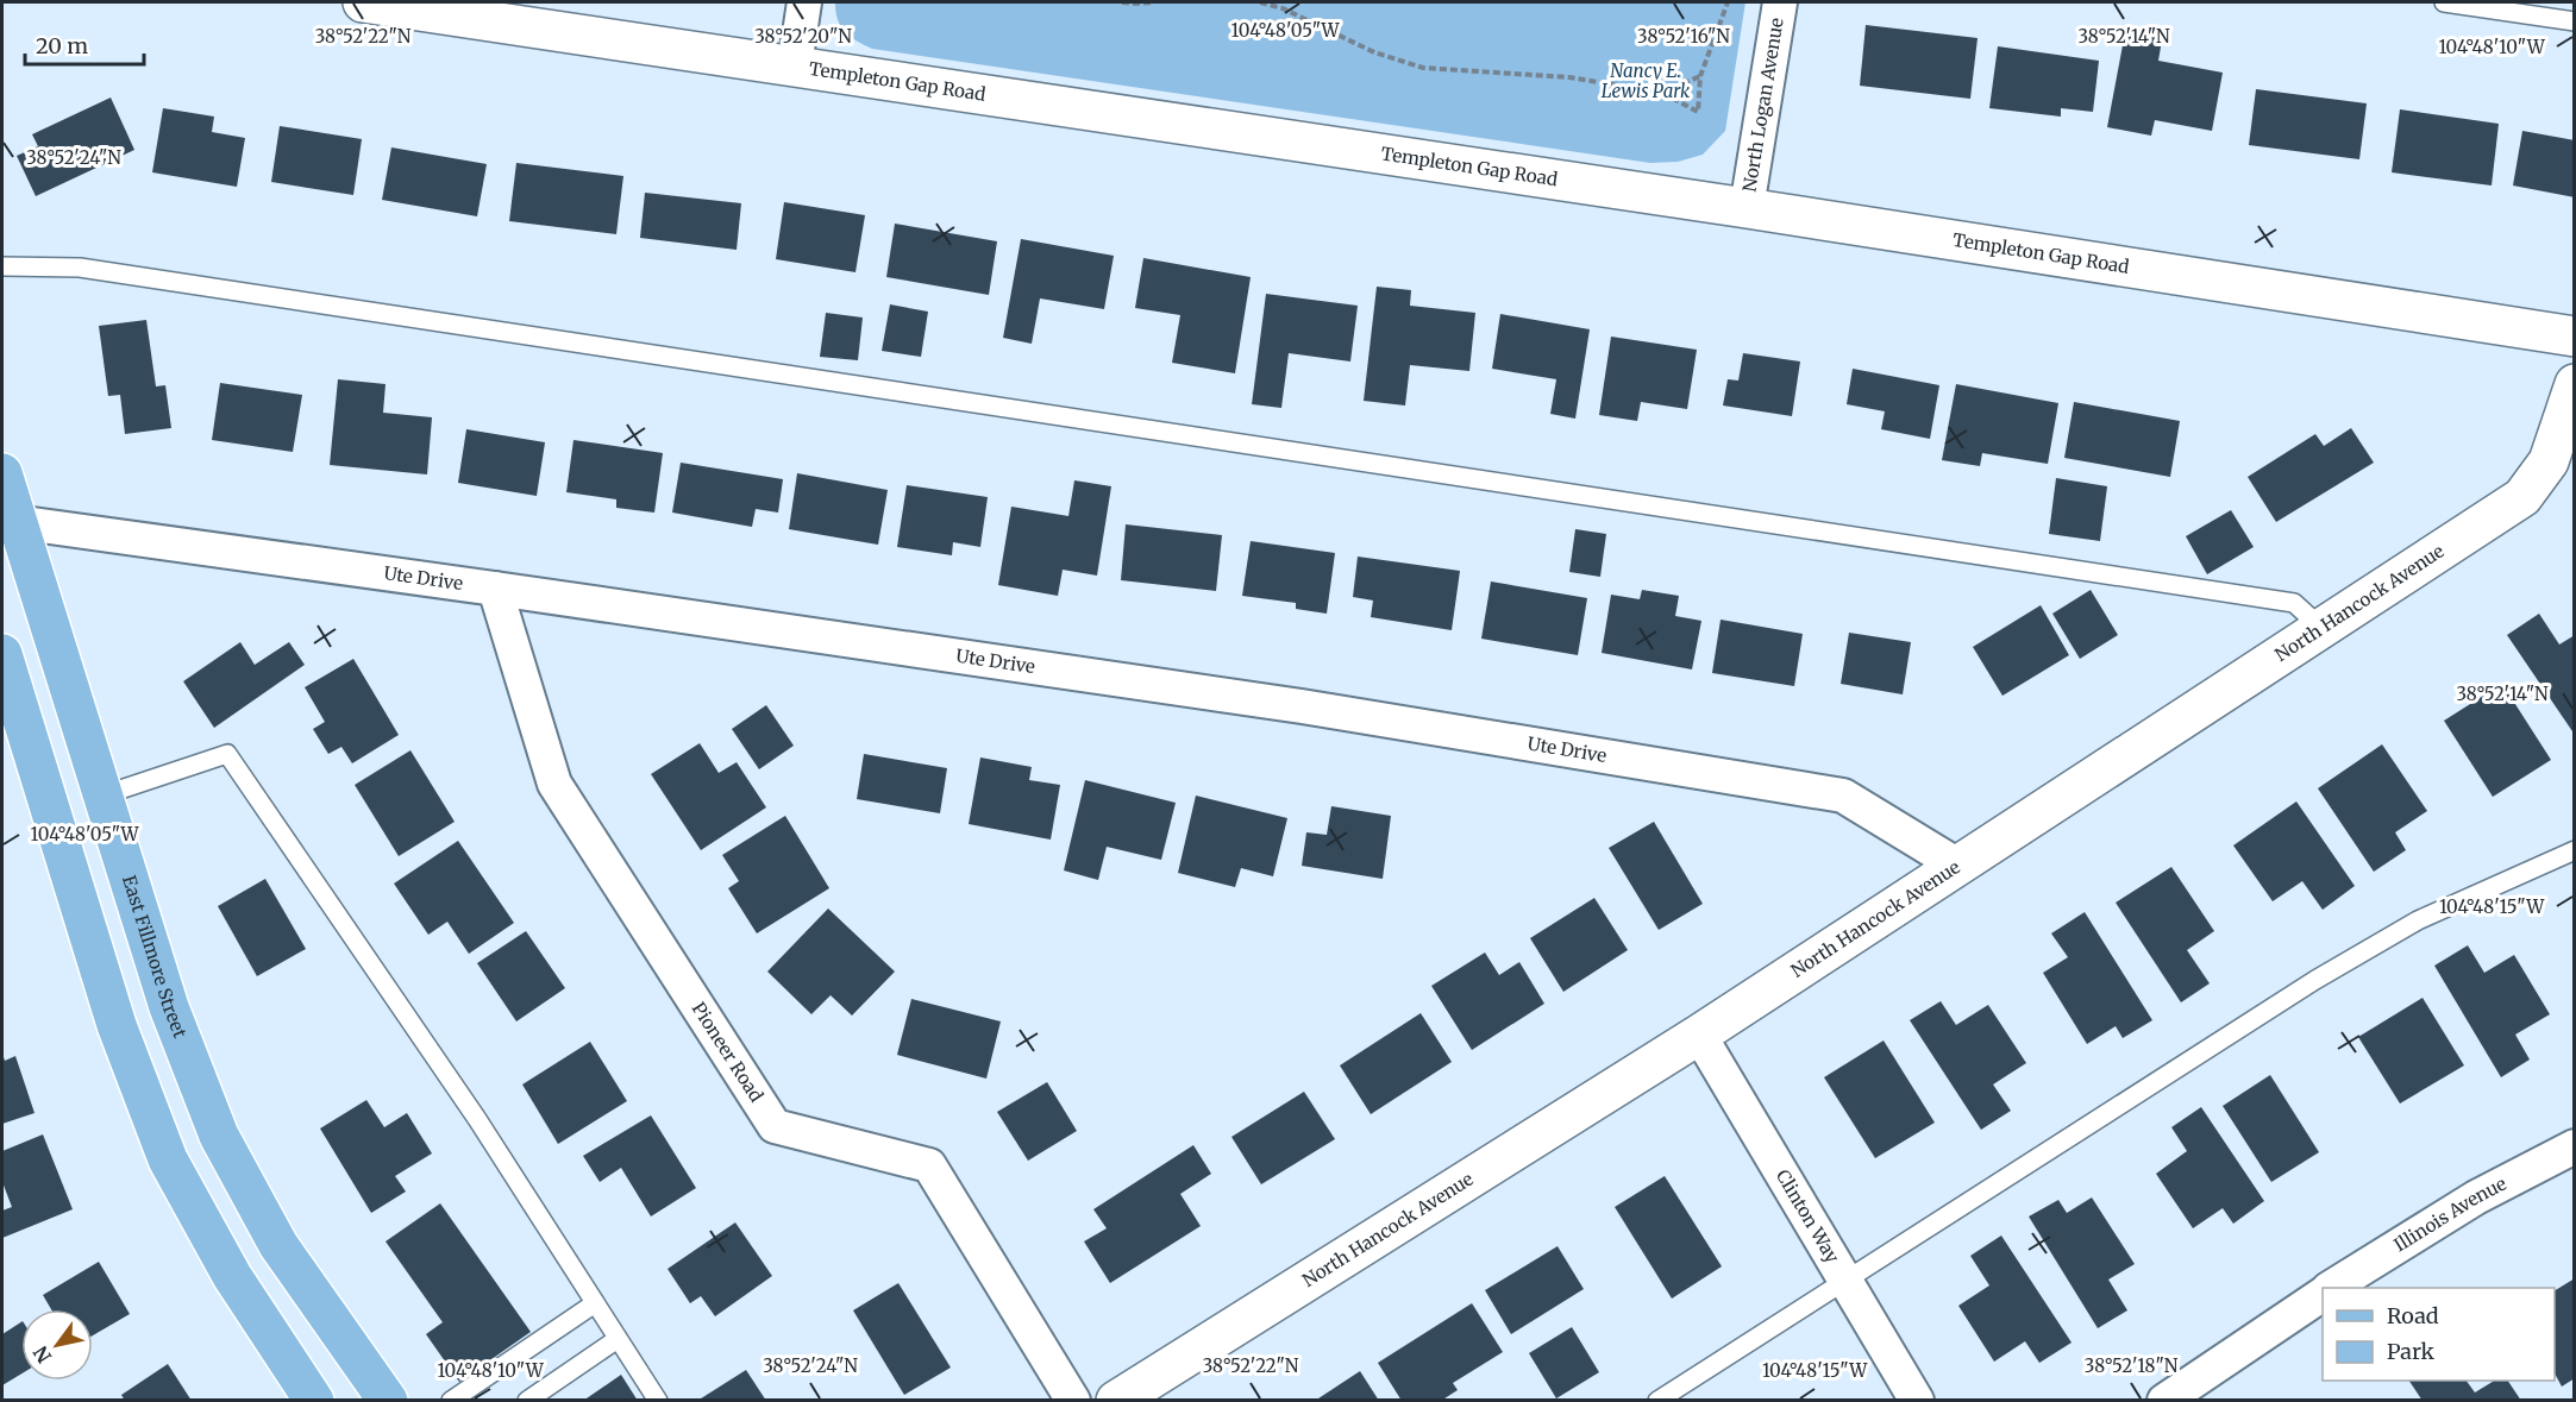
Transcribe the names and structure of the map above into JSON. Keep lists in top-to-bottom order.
{
  "streets": {
    "main road": ["East Fillmore Street"],
    "street": [
      "Templeton Gap Road",
      "North Logan Avenue",
      "Ute Drive",
      "North Hancock Avenue",
      "Pioneer Road",
      "Illinois Avenue",
      "Clinton Way"
    ]
  },
  "crossings": [
    ["Templeton Gap Road", "North Logan Avenue"],
    ["Ute Drive", "North Hancock Avenue"],
    ["Ute Drive", "East Fillmore Street"],
    ["Ute Drive", "Pioneer Road"],
    ["North Hancock Avenue", "Clinton Way"]
  ],
  "parks": ["Nancy E. Lewis Park"],
  "legend": ["Road", "Park"],
  "scale_bar": "20 m",
  "north": "bottom left",
  "coordinates": [
    "104°48'05\"W",
    "38°52'22\"N",
    "38°52'20\"N",
    "38°52'16\"N",
    "38°52'14\"N",
    "104°48'10\"W",
    "38°52'24\"N",
    "104°48'15\"W",
    "38°52'18\"N"
  ]
}
